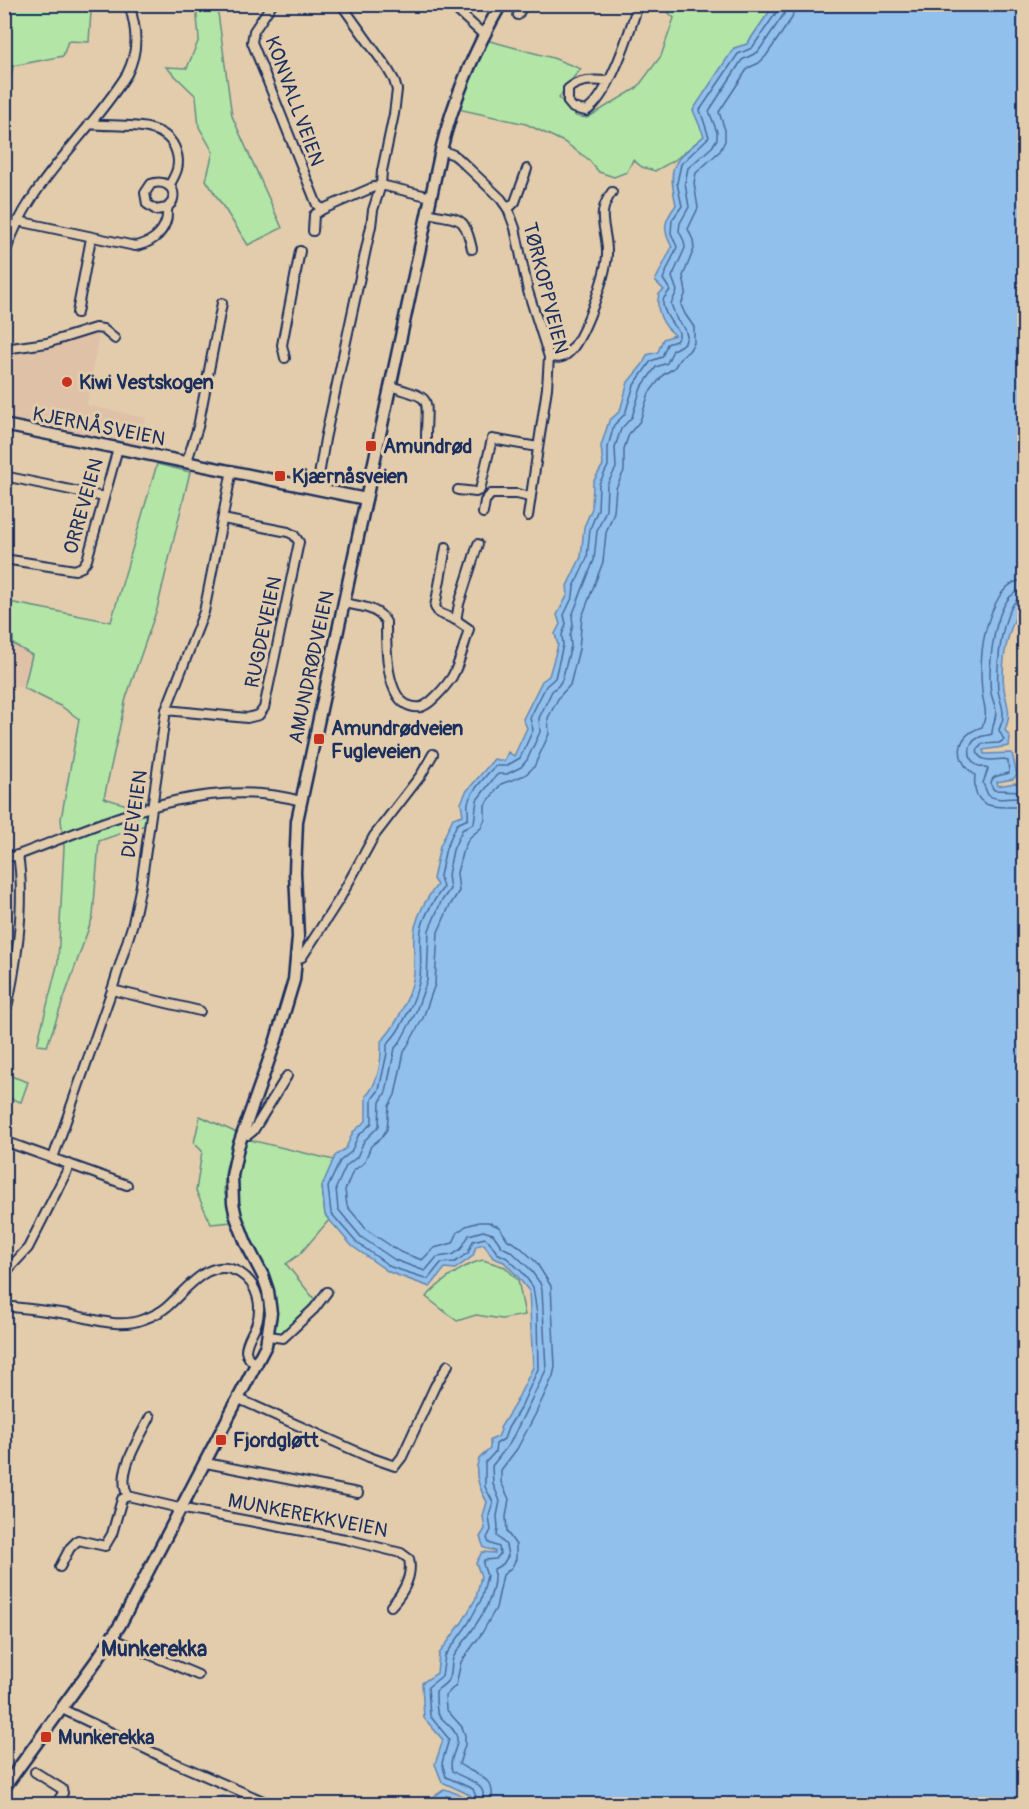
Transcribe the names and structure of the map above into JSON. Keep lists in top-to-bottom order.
{
  "streets": {
    "main road": ["KJERNÅSVEIEN", "AMUNDRØDVEIEN"],
    "street": [
      "KONVALLVEIEN",
      "TØRKOPPVEIEN",
      "ORREVEIEN",
      "RUGDEVEIEN",
      "DUEVEIEN",
      "MUNKEREKKVEIEN"
    ]
  },
  "crossings": [
    ["TØRKOPPVEIEN", "AMUNDRØDVEIEN"],
    ["KJERNÅSVEIEN", "ORREVEIEN"],
    ["KJERNÅSVEIEN", "AMUNDRØDVEIEN"],
    ["KJERNÅSVEIEN", "DUEVEIEN"],
    ["RUGDEVEIEN", "DUEVEIEN"]
  ],
  "districts": ["Munkerekka"],
  "places": {
    "other": ["Kiwi Vestskogen"],
    "transit": [
      "Amundrød",
      "Kjærnåsveien",
      "Amundrødveien Fugleveien",
      "Fjordgløtt",
      "Munkerekka"
    ]
  }
}
